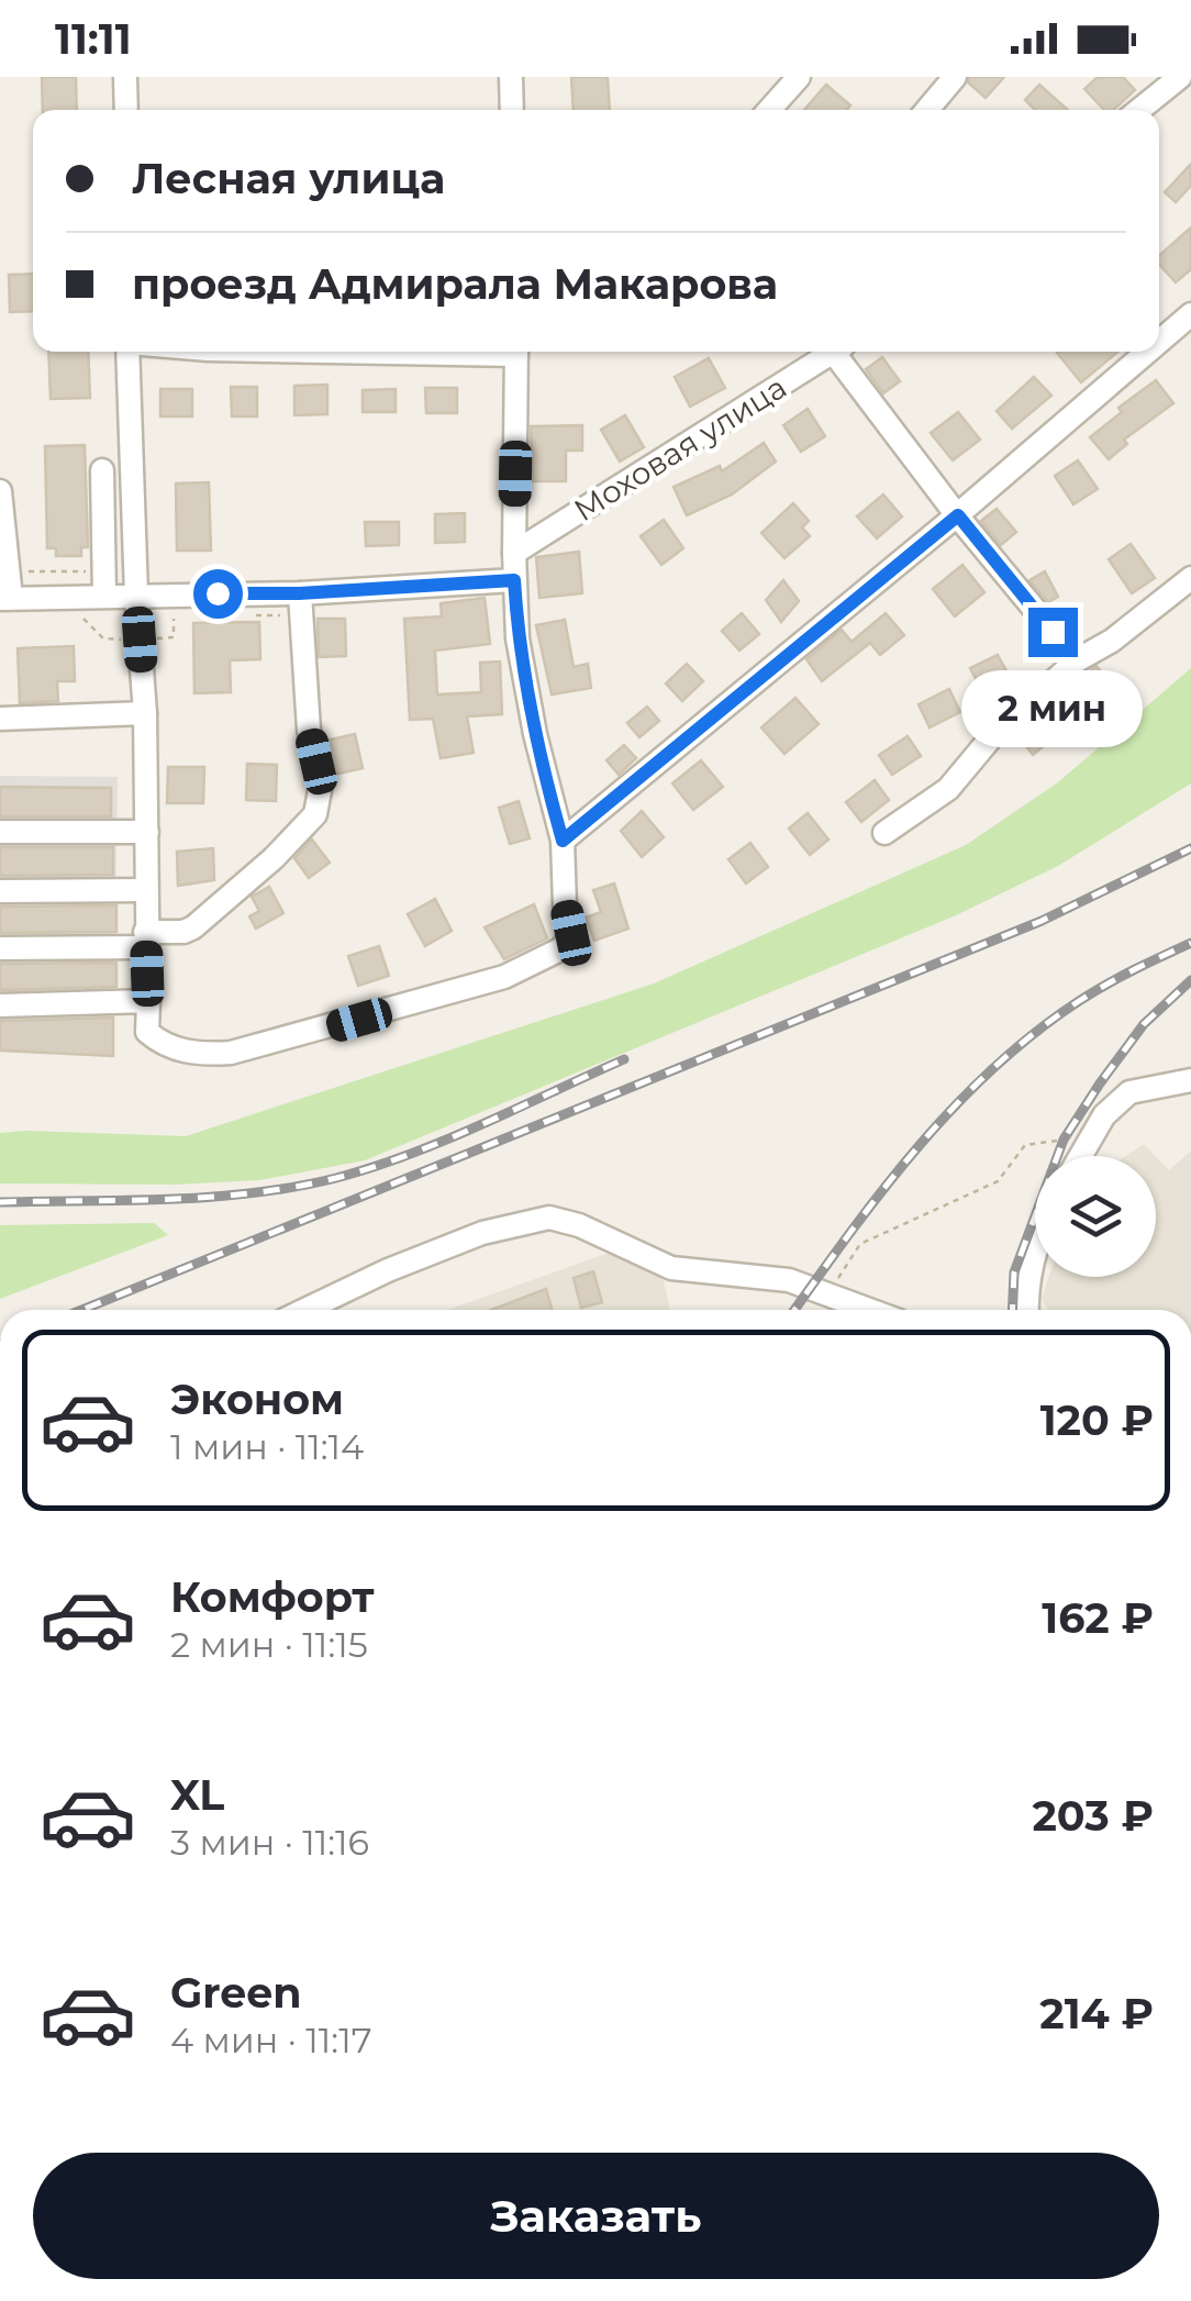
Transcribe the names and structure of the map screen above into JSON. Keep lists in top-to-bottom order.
{
  "streets": {
    "street": ["Моховая улица"]
  },
  "page": {
    "status": "11:11",
    "banner": ["Лесная улица", "проезд Адмирала Макарова"],
    "bubble": "2 мин",
    "list": [
      {
        "name": "Эконом",
        "note": "1 мин · 11:14",
        "value": "120 ₽"
      },
      {
        "name": "Комфорт",
        "note": "2 мин · 11:15",
        "value": "162 ₽"
      },
      {
        "name": "XL",
        "note": "3 мин · 11:16",
        "value": "203 ₽"
      },
      {
        "name": "Green",
        "note": "4 мин · 11:17",
        "value": "214 ₽"
      }
    ],
    "buttons": "Заказать"
  }
}
